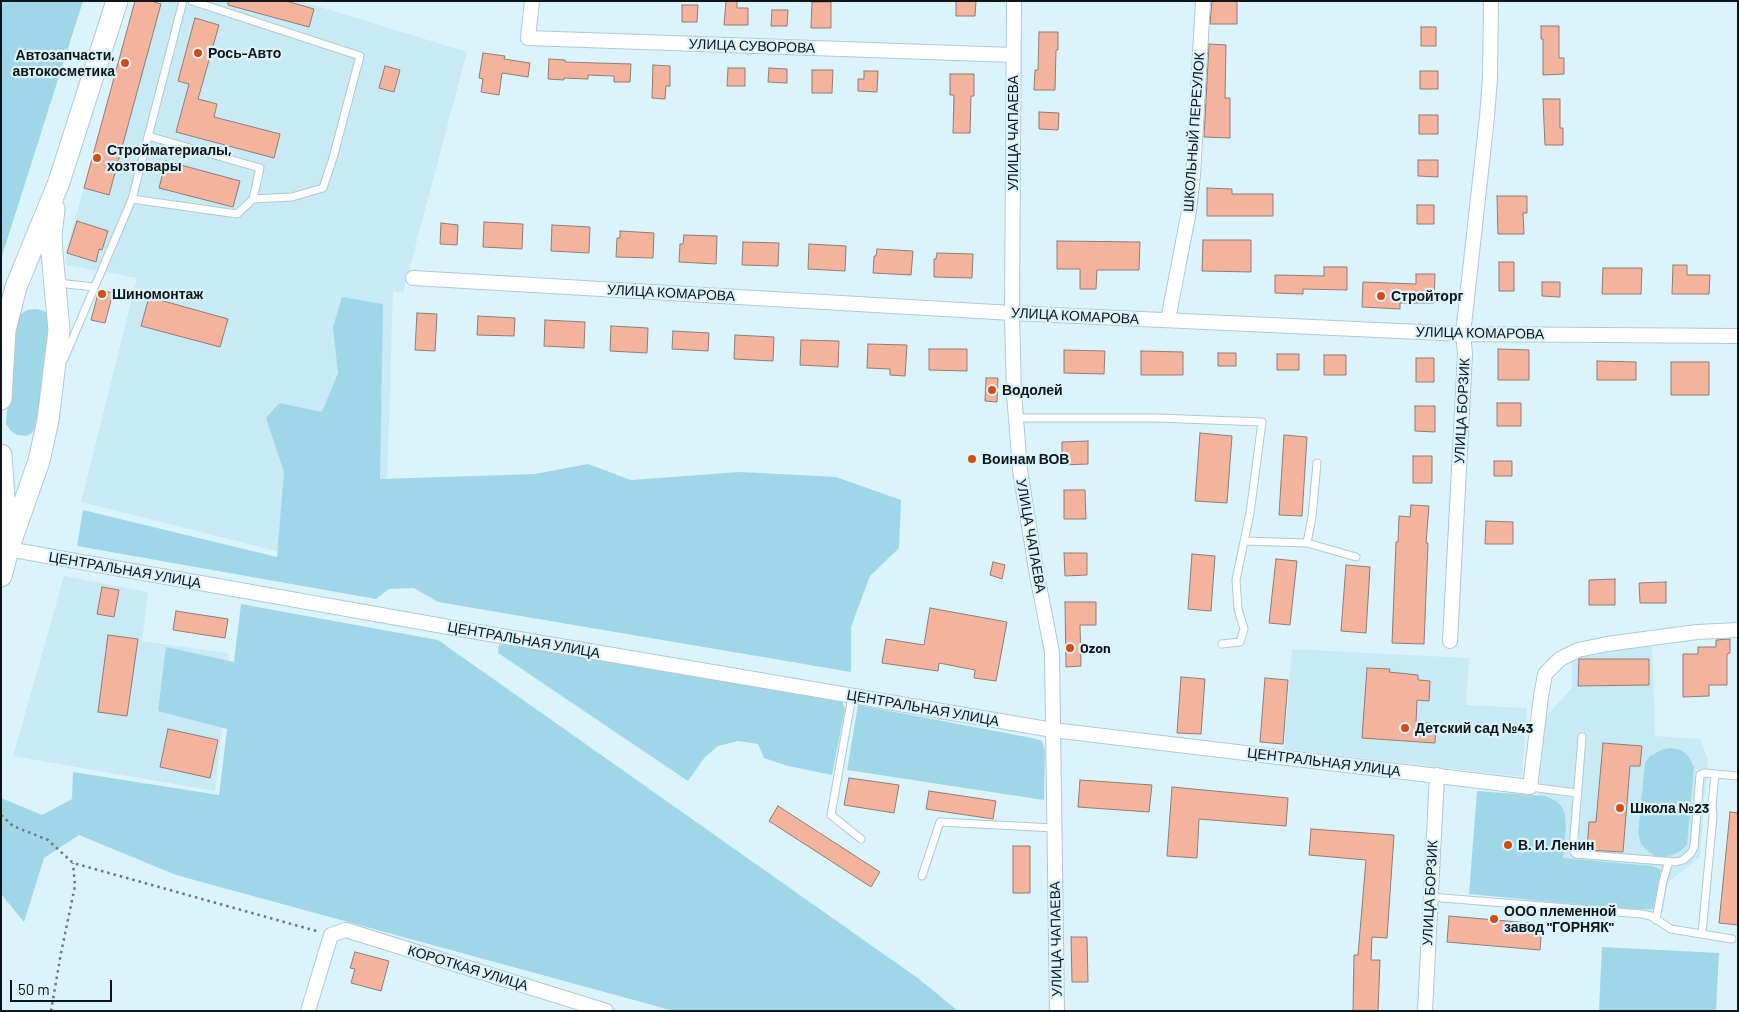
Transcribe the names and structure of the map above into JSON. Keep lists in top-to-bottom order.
{
  "streets": {
    "street": [
      "УЛИЦА СУВОРОВА",
      "ШКОЛЬНЫЙ ПЕРЕУЛОК",
      "УЛИЦА ЧАПАЕВА",
      "УЛИЦА КОМАРОВА",
      "УЛИЦА БОРЗИК",
      "ЦЕНТРАЛЬНАЯ УЛИЦА",
      "КОРОТКАЯ УЛИЦА"
    ]
  },
  "crossings": [
    ["УЛИЦА СУВОРОВА", "УЛИЦА ЧАПАЕВА"],
    ["ШКОЛЬНЫЙ ПЕРЕУЛОК", "УЛИЦА КОМАРОВА"],
    ["УЛИЦА ЧАПАЕВА", "УЛИЦА КОМАРОВА"],
    ["УЛИЦА ЧАПАЕВА", "ЦЕНТРАЛЬНАЯ УЛИЦА"],
    ["УЛИЦА КОМАРОВА", "УЛИЦА БОРЗИК"],
    ["УЛИЦА БОРЗИК", "ЦЕНТРАЛЬНАЯ УЛИЦА"]
  ],
  "places": [
    "Рось-Авто",
    "Автозапчасти, автокосметика",
    "Стройматериалы, хозтовары",
    "Шиномонтаж",
    "Стройторг",
    "Водолей",
    "Воинам ВОВ",
    "Ozon",
    "Детский сад №43",
    "Школа №23",
    "В. И. Ленин",
    "ООО племенной завод \"ГОРНЯК\""
  ],
  "scale_bar": "50 m"
}
